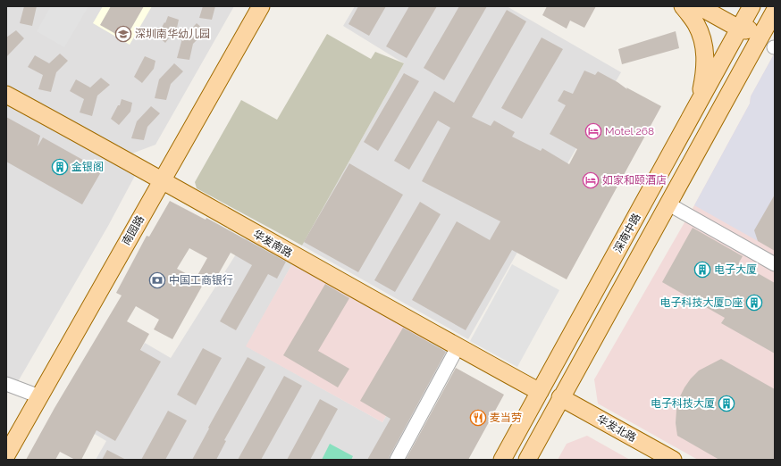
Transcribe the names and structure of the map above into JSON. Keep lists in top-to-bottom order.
{
  "streets": {
    "main road": [
      "南园路",
      "深南中路",
      "华发南路",
      "华发北路"
    ]
  },
  "crossings": [
    ["南园路", "华发南路"],
    ["深南中路", "华发南路"],
    ["深南中路", "华发北路"]
  ],
  "places": {
    "school or university": ["深圳南华幼儿园"],
    "hotel": ["Motel 268", "如家和颐酒店"],
    "building": [
      "金银阁",
      "电子大厦",
      "电子科技大厦D座",
      "电子科技大厦"
    ],
    "bank": ["中国工商银行"],
    "restaurant": ["麦当劳"]
  }
}
